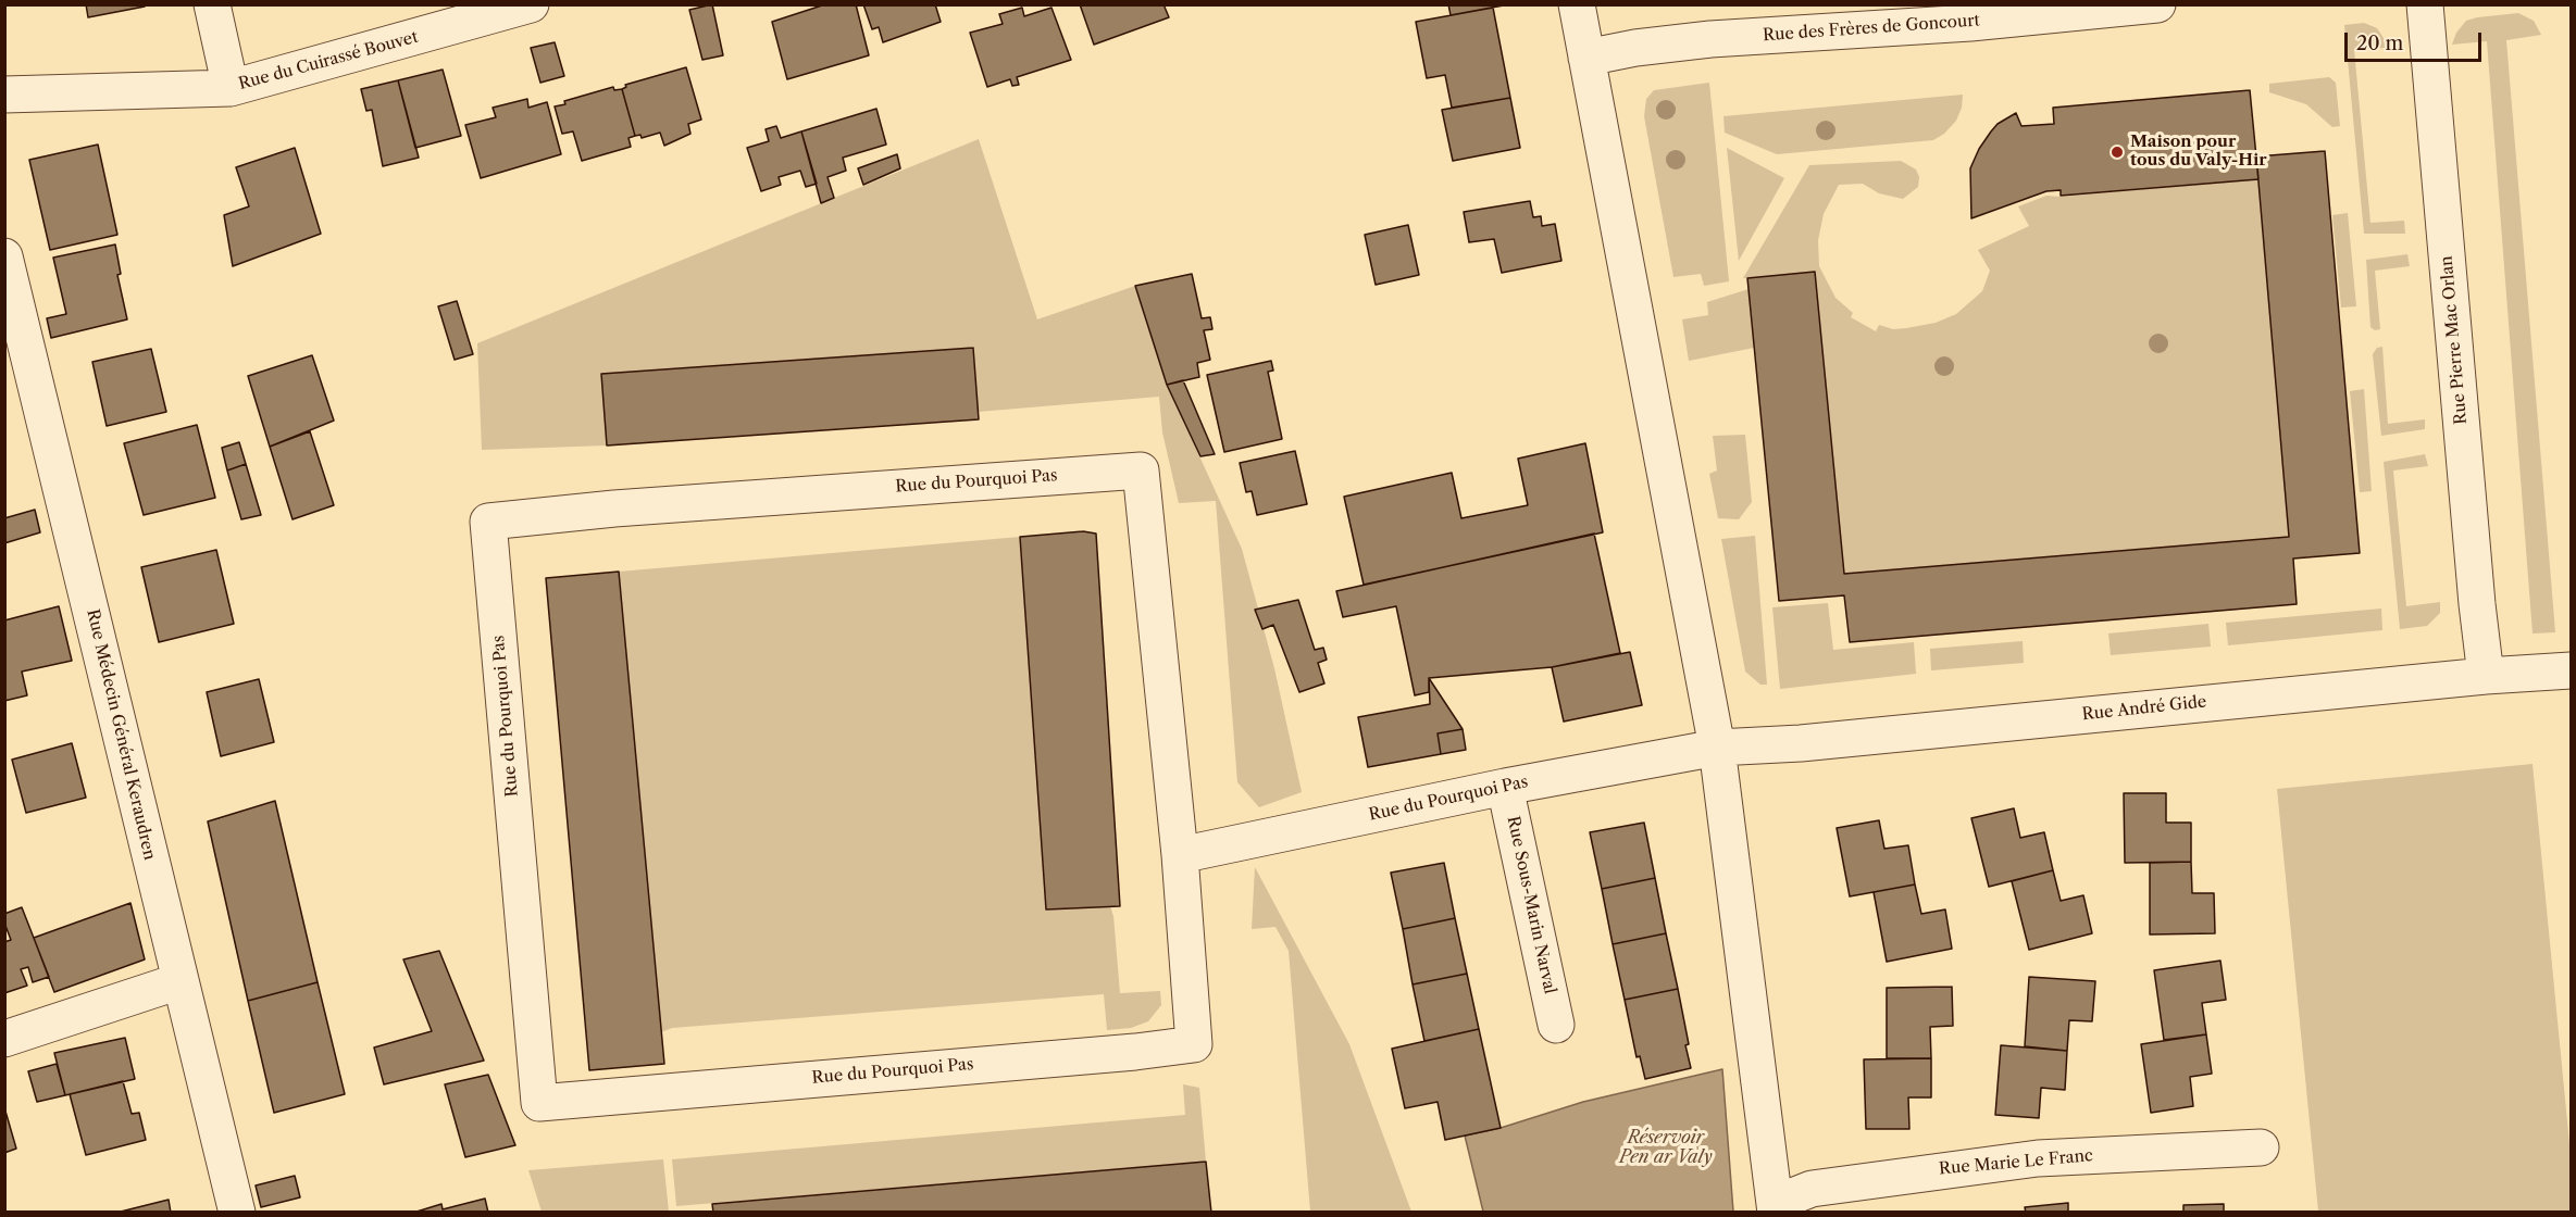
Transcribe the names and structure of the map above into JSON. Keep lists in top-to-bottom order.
{
  "streets": {
    "street": [
      "Rue des Frères de Goncourt",
      "Rue du Cuirassé Bouvet",
      "Rue Pierre Mac Orlan",
      "Rue du Pourquoi Pas",
      "Rue André Gide",
      "Rue Médecin Général Keraudren",
      "Rue Sous-Marin Narval",
      "Rue Marie Le Franc"
    ]
  },
  "crossings": [
    ["Rue Pierre Mac Orlan", "Rue André Gide"],
    ["Rue du Pourquoi Pas", "Rue André Gide"],
    ["Rue du Pourquoi Pas", "Rue Sous-Marin Narval"]
  ],
  "water": ["Réservoir Pen ar Valy"],
  "places": ["Maison pour tous du Valy-Hir"],
  "scale_bar": "20 m"
}
